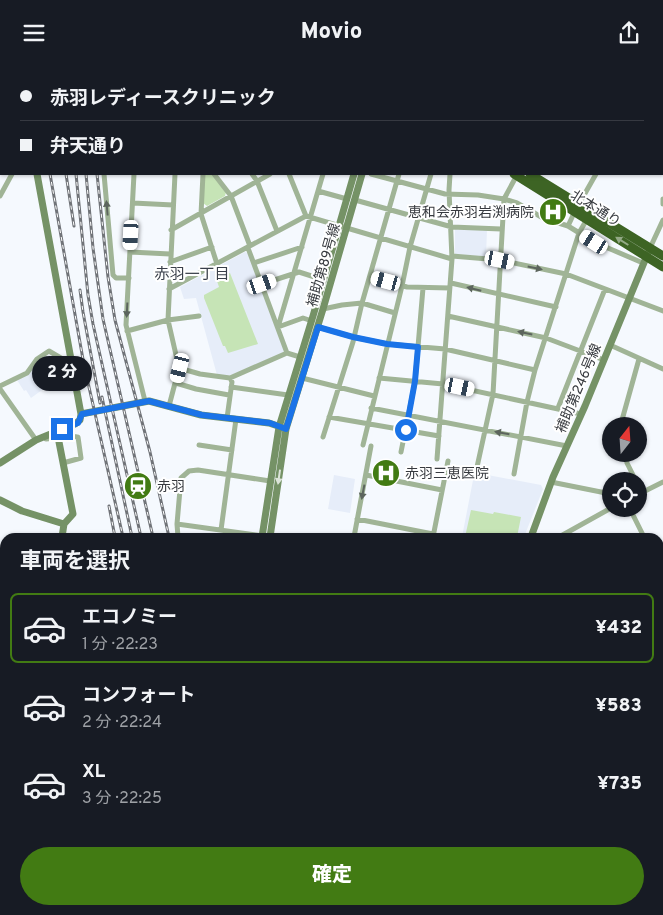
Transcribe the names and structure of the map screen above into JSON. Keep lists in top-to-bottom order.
{
  "streets": {
    "highway": ["北本通り"],
    "street": ["補助第89号線", "補助第246号線"]
  },
  "crossings": [
    ["北本通り", "補助第246号線"]
  ],
  "districts": ["赤羽一丁目"],
  "places": {
    "hospital": ["恵和会赤羽岩渕病院", "赤羽三恵医院"],
    "station": ["赤羽"]
  },
  "north": "top",
  "page": {
    "header": "Movio",
    "banner": ["赤羽レディースクリニック", "弁天通り"],
    "bubble": "2 分",
    "heading": "車両を選択",
    "list": [
      {
        "name": "エコノミー",
        "note": "1 分 · 22:23",
        "value": "¥432"
      },
      {
        "name": "コンフォート",
        "note": "2 分 · 22:24",
        "value": "¥583"
      },
      {
        "name": "XL",
        "note": "3 分 · 22:25",
        "value": "¥735"
      }
    ],
    "buttons": "確定"
  }
}
